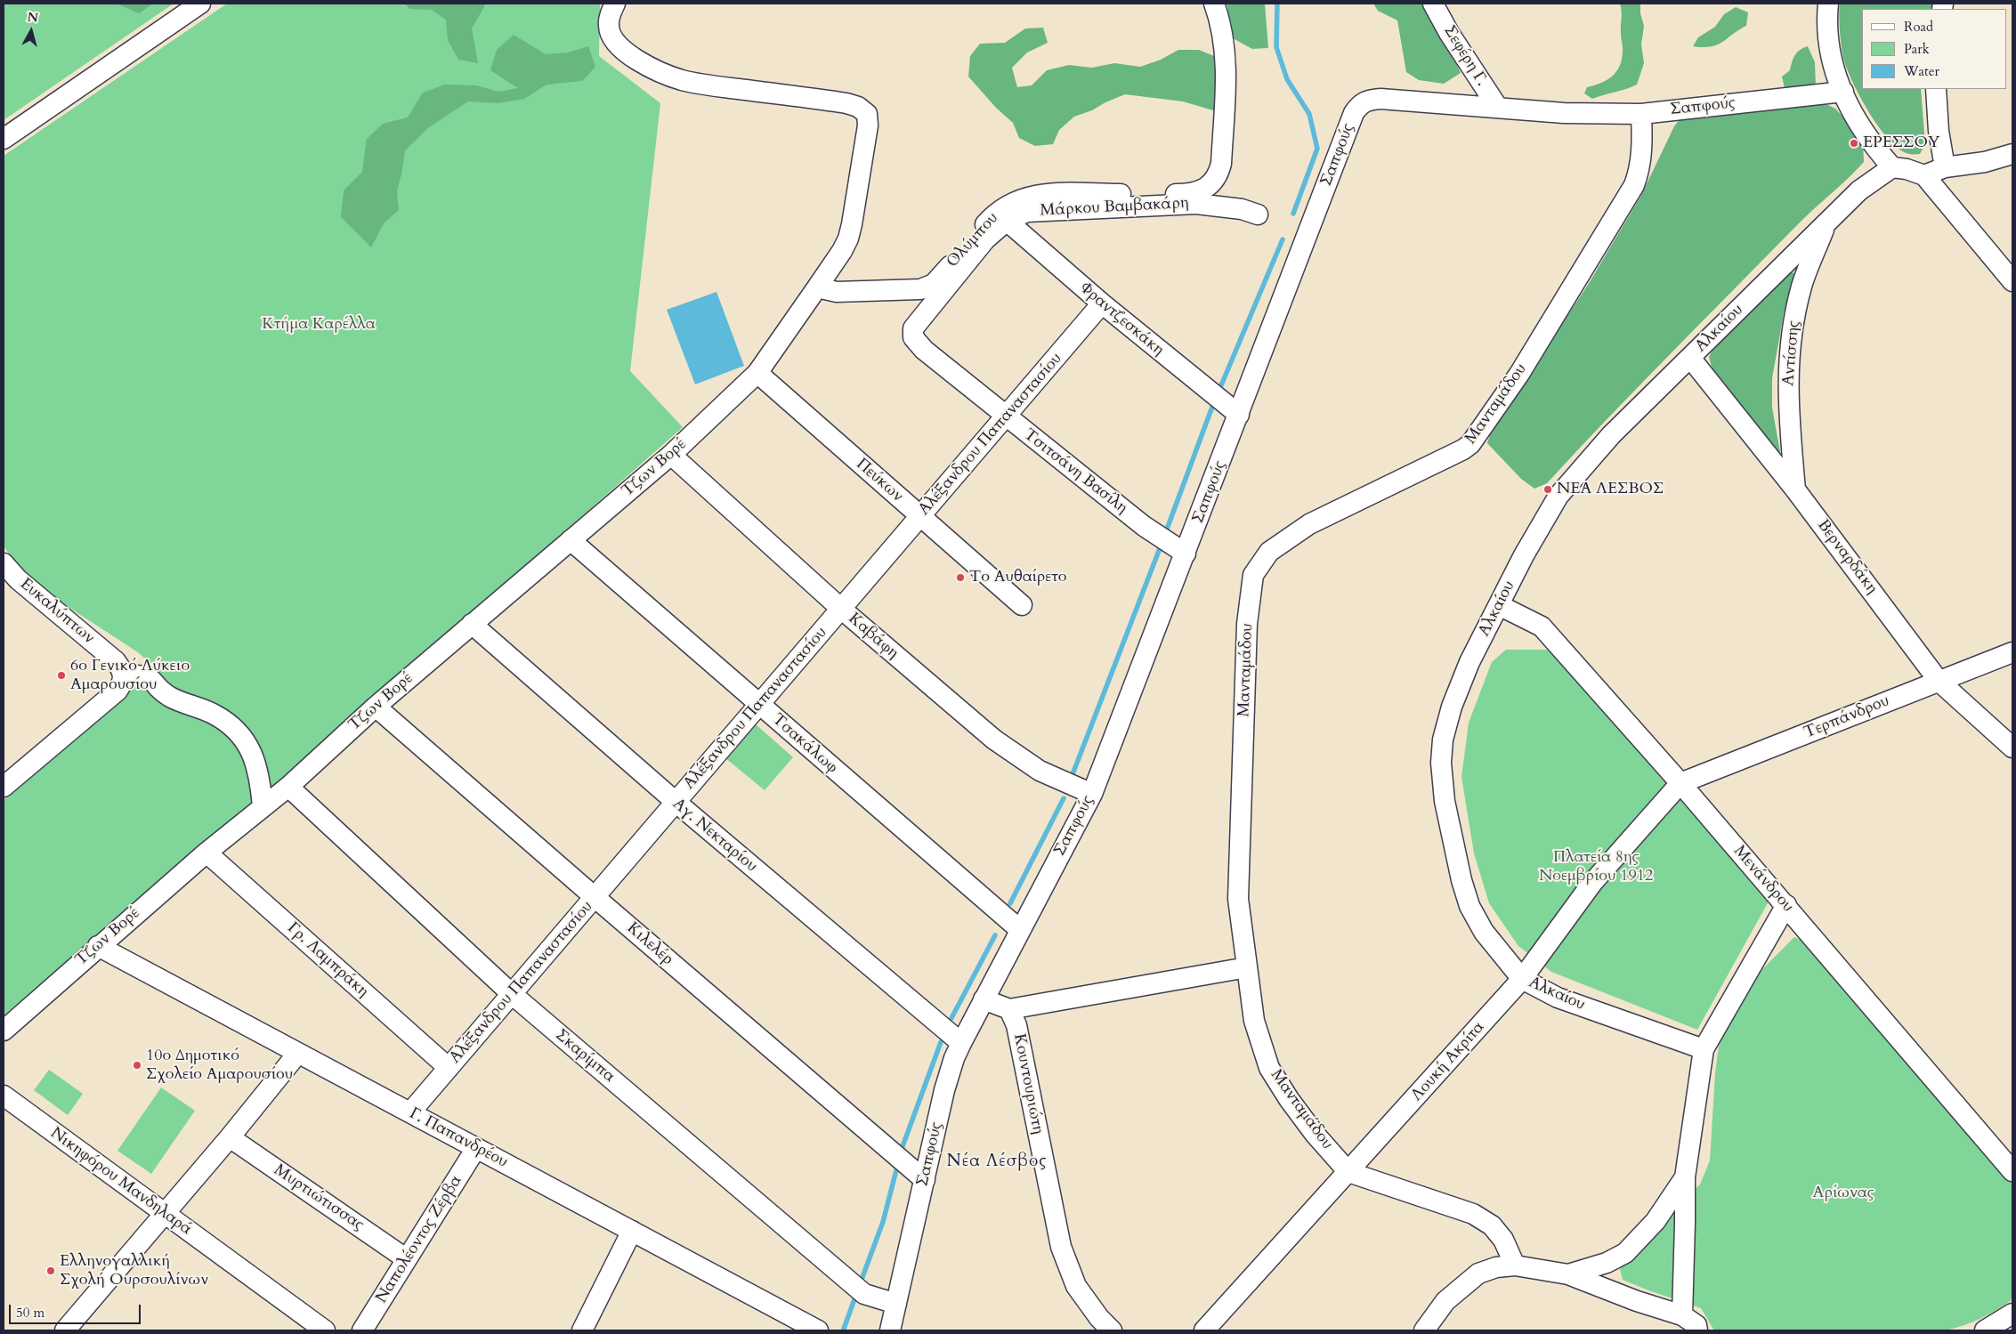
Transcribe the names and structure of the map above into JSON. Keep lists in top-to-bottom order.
{
  "streets": {
    "street": [
      "Σεφέρη Γ.",
      "Σαπφούς",
      "Μάρκου Βαμβακάρη",
      "Ολύμπου",
      "Φραντζεσκάκη",
      "Αλκαίου",
      "Αντίσσης",
      "Μανταμάδου",
      "Αλέξανδρου Παπαναστασίου",
      "Τζων Βορέ",
      "Τσιτσάνη Βασίλη",
      "Πεύκων",
      "Βερναρδάκη",
      "Ευκαλύπτων",
      "Καβάφη",
      "Τερπάνδρου",
      "Τσακάλωφ",
      "Αγ. Νεκταρίου",
      "Μενάνδρου",
      "Κιλελέρ",
      "Γρ. Λαμπράκη",
      "Σκαρίμπα",
      "Λουκή Ακρίτα",
      "Κουντουριώτη",
      "Γ. Παπανδρέου",
      "Νικηφόρου Μανδηλαρά",
      "Μυρτιώτισσας",
      "Ναπολέοντος Ζέρβα"
    ]
  },
  "crossings": [
    ["Σεφέρη Γ.", "Σαπφούς"],
    ["Σαπφούς", "Φραντζεσκάκη"],
    ["Σαπφούς", "Μανταμάδου"],
    ["Σαπφούς", "Τσιτσάνη Βασίλη"],
    ["Σαπφούς", "Καβάφη"],
    ["Σαπφούς", "Τσακάλωφ"],
    ["Σαπφούς", "Αγ. Νεκταρίου"],
    ["Σαπφούς", "Κιλελέρ"],
    ["Σαπφούς", "Σκαρίμπα"],
    ["Μάρκου Βαμβακάρη", "Φραντζεσκάκη"],
    ["Μάρκου Βαμβακάρη", "Τσιτσάνη Βασίλη"],
    ["Φραντζεσκάκη", "Αλέξανδρου Παπαναστασίου"],
    ["Αλκαίου", "Αντίσσης"],
    ["Αλκαίου", "Βερναρδάκη"],
    ["Αλκαίου", "Μενάνδρου"],
    ["Αλκαίου", "Λουκή Ακρίτα"],
    ["Αντίσσης", "Βερναρδάκη"],
    ["Μανταμάδου", "Λουκή Ακρίτα"],
    ["Αλέξανδρου Παπαναστασίου", "Τσιτσάνη Βασίλη"],
    ["Αλέξανδρου Παπαναστασίου", "Πεύκων"],
    ["Αλέξανδρου Παπαναστασίου", "Καβάφη"],
    ["Αλέξανδρου Παπαναστασίου", "Τσακάλωφ"],
    ["Αλέξανδρου Παπαναστασίου", "Αγ. Νεκταρίου"],
    ["Αλέξανδρου Παπαναστασίου", "Κιλελέρ"],
    ["Αλέξανδρου Παπαναστασίου", "Γρ. Λαμπράκη"],
    ["Αλέξανδρου Παπαναστασίου", "Σκαρίμπα"],
    ["Αλέξανδρου Παπαναστασίου", "Γ. Παπανδρέου"],
    ["Τζων Βορέ", "Πεύκων"],
    ["Τζων Βορέ", "Καβάφη"],
    ["Τζων Βορέ", "Τσακάλωφ"],
    ["Τζων Βορέ", "Αγ. Νεκταρίου"],
    ["Τζων Βορέ", "Κιλελέρ"],
    ["Τζων Βορέ", "Γρ. Λαμπράκη"],
    ["Τζων Βορέ", "Σκαρίμπα"],
    ["Τζων Βορέ", "Γ. Παπανδρέου"],
    ["Βερναρδάκη", "Τερπάνδρου"],
    ["Τερπάνδρου", "Μενάνδρου"],
    ["Τερπάνδρου", "Λουκή Ακρίτα"],
    ["Μενάνδρου", "Λουκή Ακρίτα"],
    ["Γ. Παπανδρέου", "Ναπολέοντος Ζέρβα"],
    ["Μυρτιώτισσας", "Ναπολέοντος Ζέρβα"]
  ],
  "districts": ["Νέα Λέσβος"],
  "parks": ["Κτήμα Καρέλλα", "Πλατεία 8ης Νοεμβρίου 1912", "Αρίωνας"],
  "places": [
    "ΕΡΕΣΣΟΥ",
    "ΝΕΑ ΛΕΣΒΟΣ",
    "Το Αυθαίρετο",
    "6ο Γενικό Λύκειο Αμαρουσίου",
    "10ο Δημοτικό Σχολείο Αμαρουσίου",
    "Ελληνογαλλική Σχολή Ουρσουλίνων"
  ],
  "legend": ["Road", "Park", "Water"],
  "scale_bar": "50 m",
  "north": "top"
}
